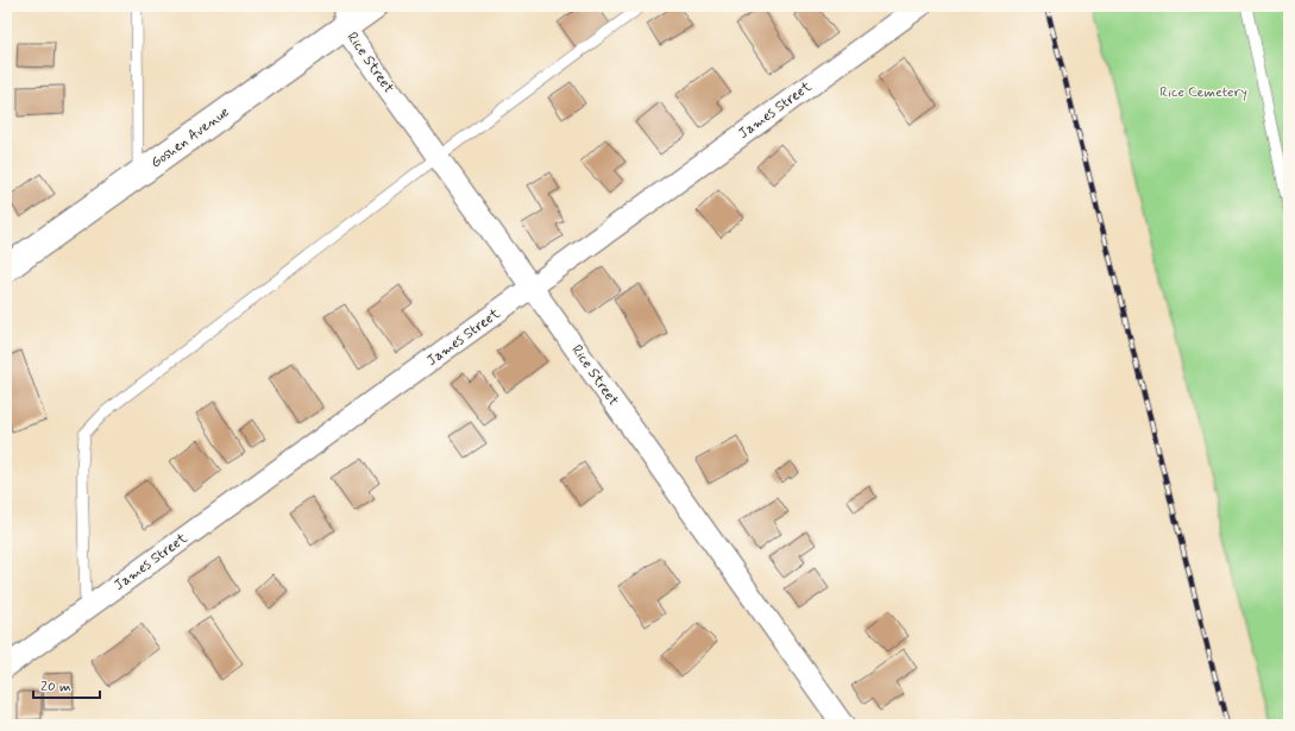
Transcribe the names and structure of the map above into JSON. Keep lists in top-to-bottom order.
{
  "streets": {
    "main road": ["Goshen Avenue"],
    "street": ["Rice Street", "James Street"]
  },
  "crossings": [
    ["Rice Street", "James Street"],
    ["Rice Street", "Goshen Avenue"]
  ],
  "parks": ["Rice Cemetery"],
  "scale_bar": "20 m"
}
